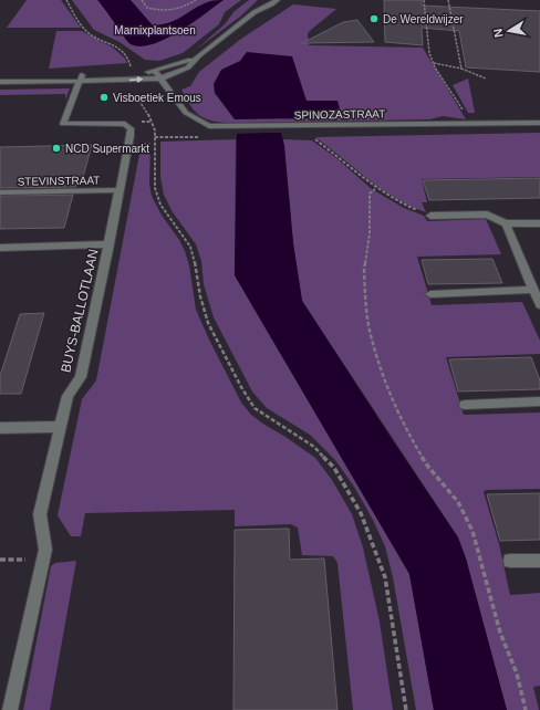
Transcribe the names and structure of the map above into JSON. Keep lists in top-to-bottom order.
{
  "streets": {
    "street": ["SPINOZASTRAAT", "STEVINSTRAAT", "BUYS-BALLOTLAAN"]
  },
  "crossings": [
    ["STEVINSTRAAT", "BUYS-BALLOTLAAN"]
  ],
  "parks": ["Marnixplantsoen"],
  "places": ["De Wereldwijzer", "Visboetiek Emous", "NCD Supermarkt"],
  "north": "left"
}
